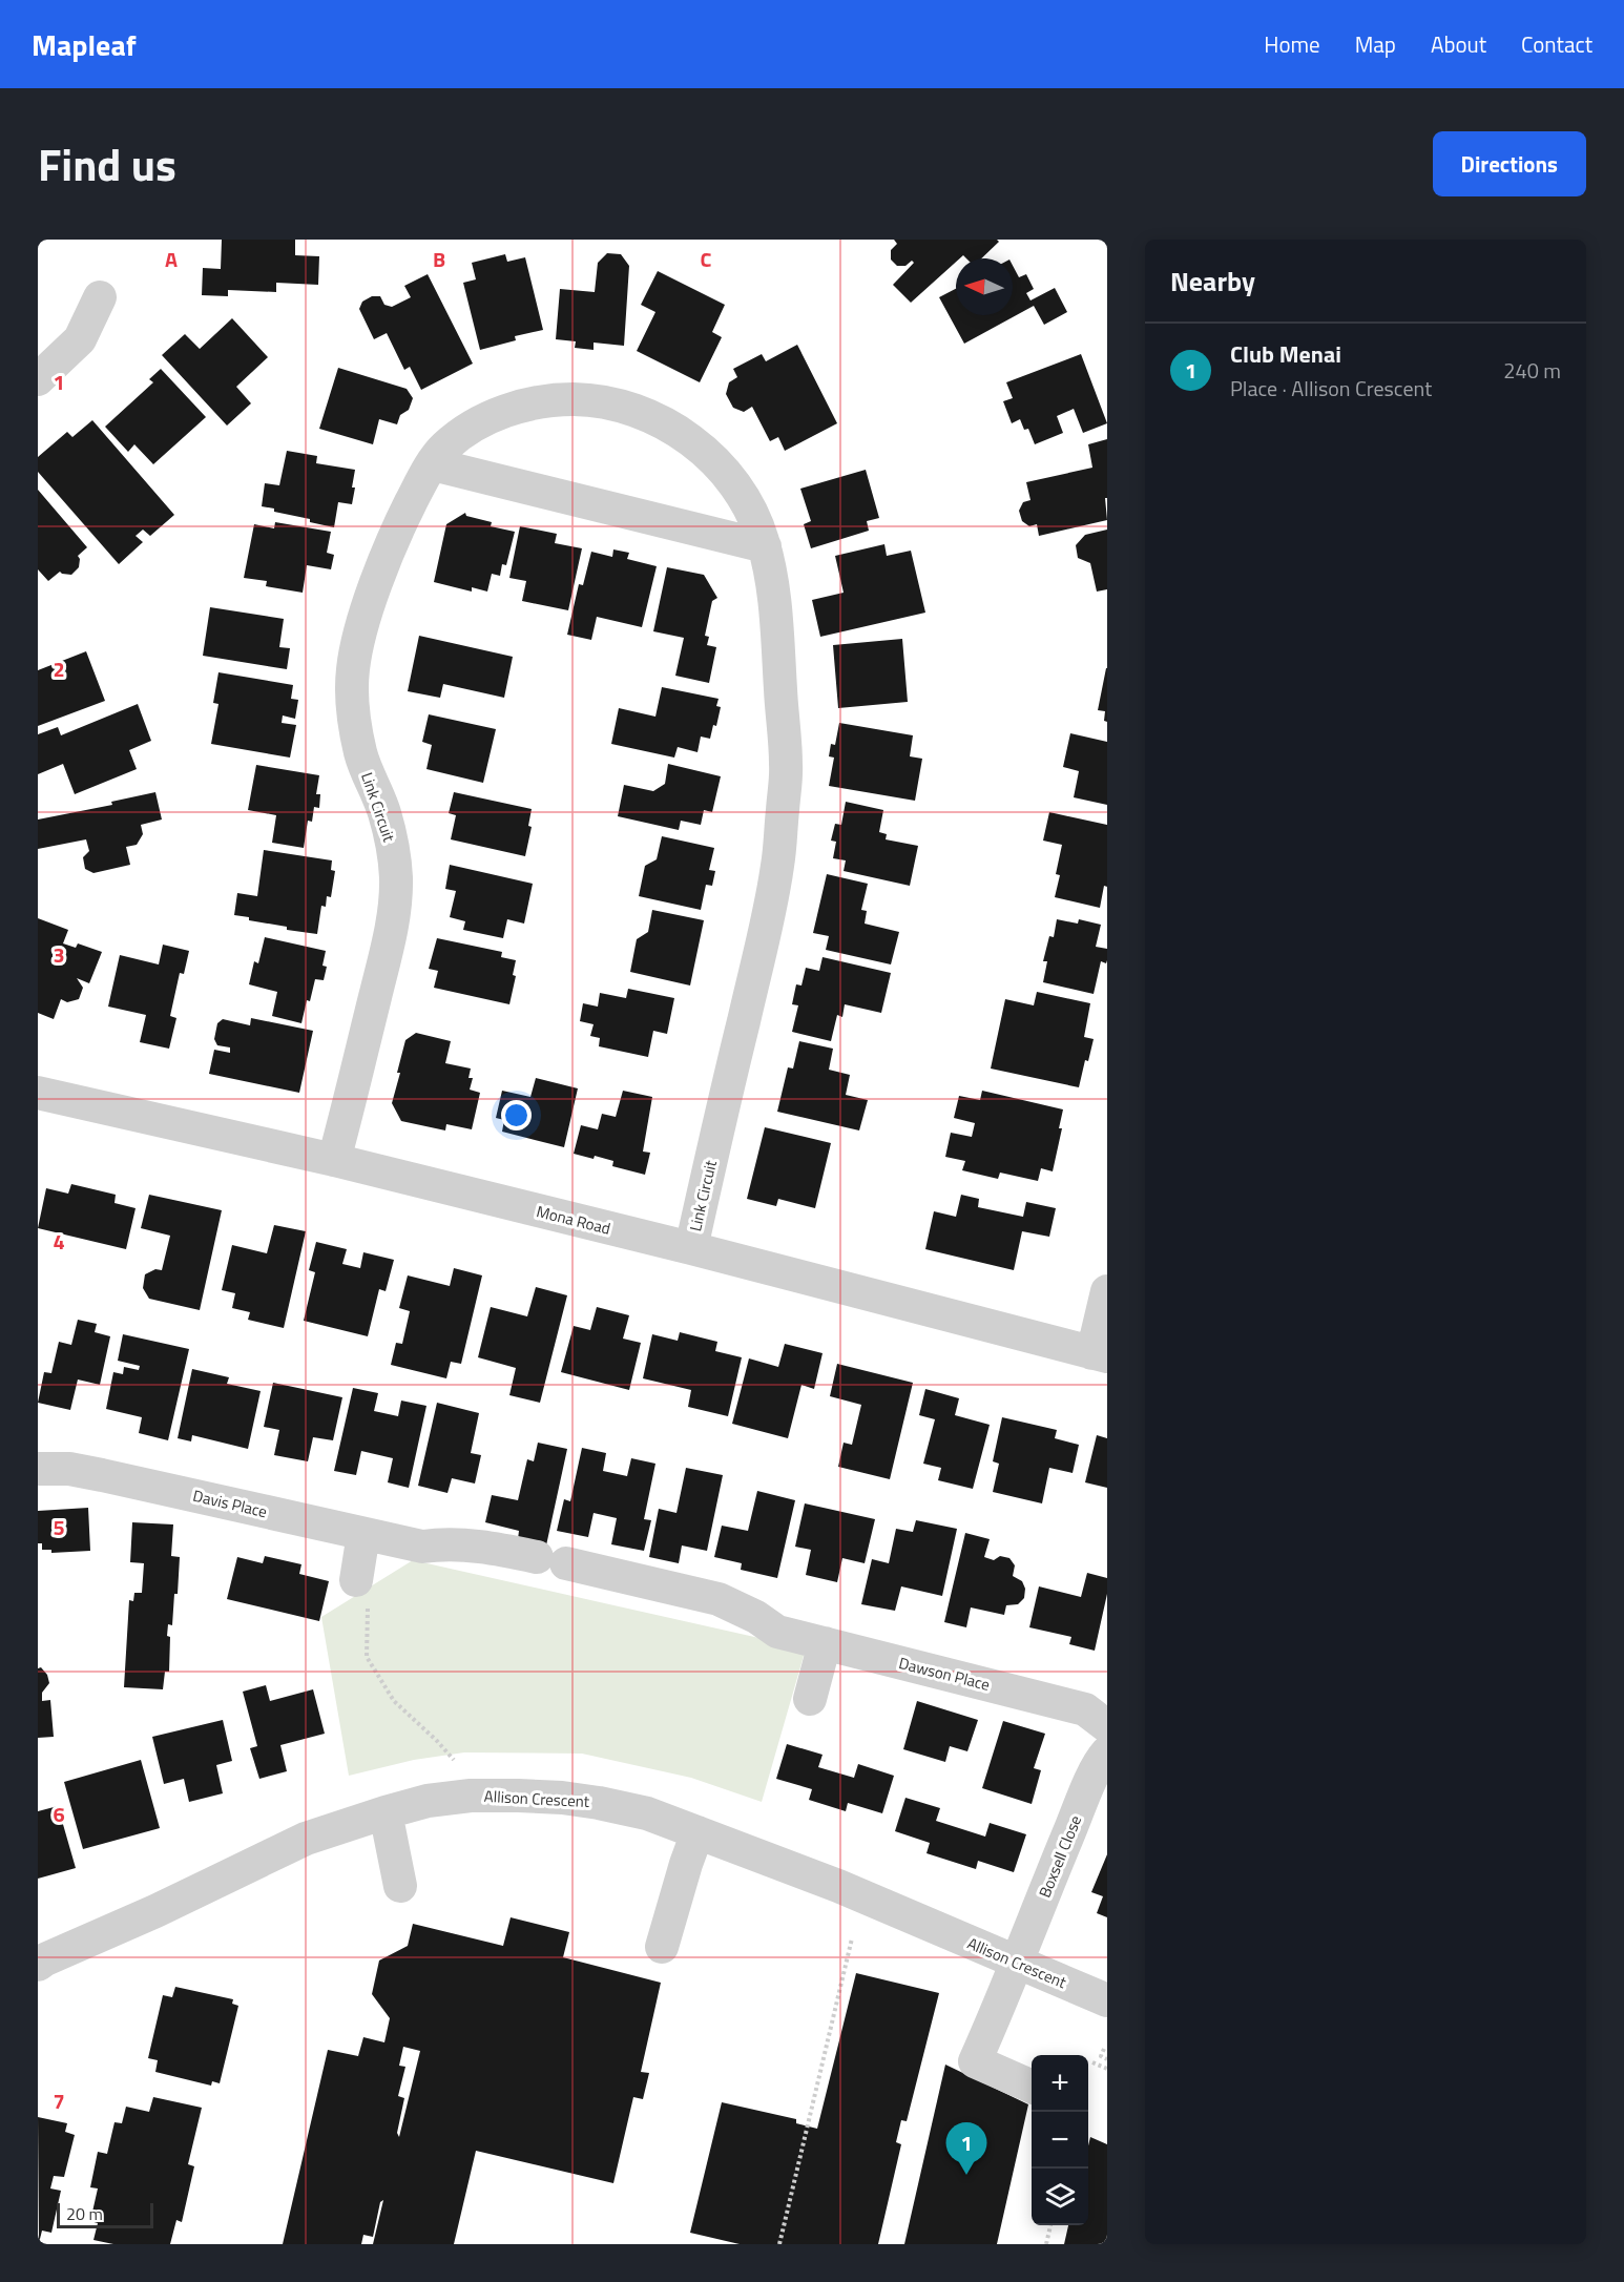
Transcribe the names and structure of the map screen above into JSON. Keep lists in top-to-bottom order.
{
  "streets": {
    "street": [
      "Link Circuit",
      "Mona Road",
      "Davis Place",
      "Dawson Place",
      "Allison Crescent",
      "Boxsell Close"
    ]
  },
  "crossings": [
    ["Link Circuit", "Mona Road"],
    ["Davis Place", "Dawson Place"],
    ["Allison Crescent", "Boxsell Close"]
  ],
  "scale_bar": "20 m",
  "north": "left",
  "page": {
    "header": "Mapleaf",
    "nav": [
      "Home",
      "Map",
      "About",
      "Contact"
    ],
    "title": "Find us",
    "buttons": "Directions",
    "heading": "Nearby",
    "list": [
      {
        "mark": "1",
        "name": "Club Menai",
        "note": "Place · Allison Crescent",
        "value": "240 m"
      }
    ],
    "map_buttons": ["+", "−"],
    "pins": "1",
    "scale": "20 m"
  },
  "grid": {
    "columns": ["A", "B", "C"],
    "rows": [
      "1",
      "2",
      "3",
      "4",
      "5",
      "6",
      "7"
    ]
  }
}
